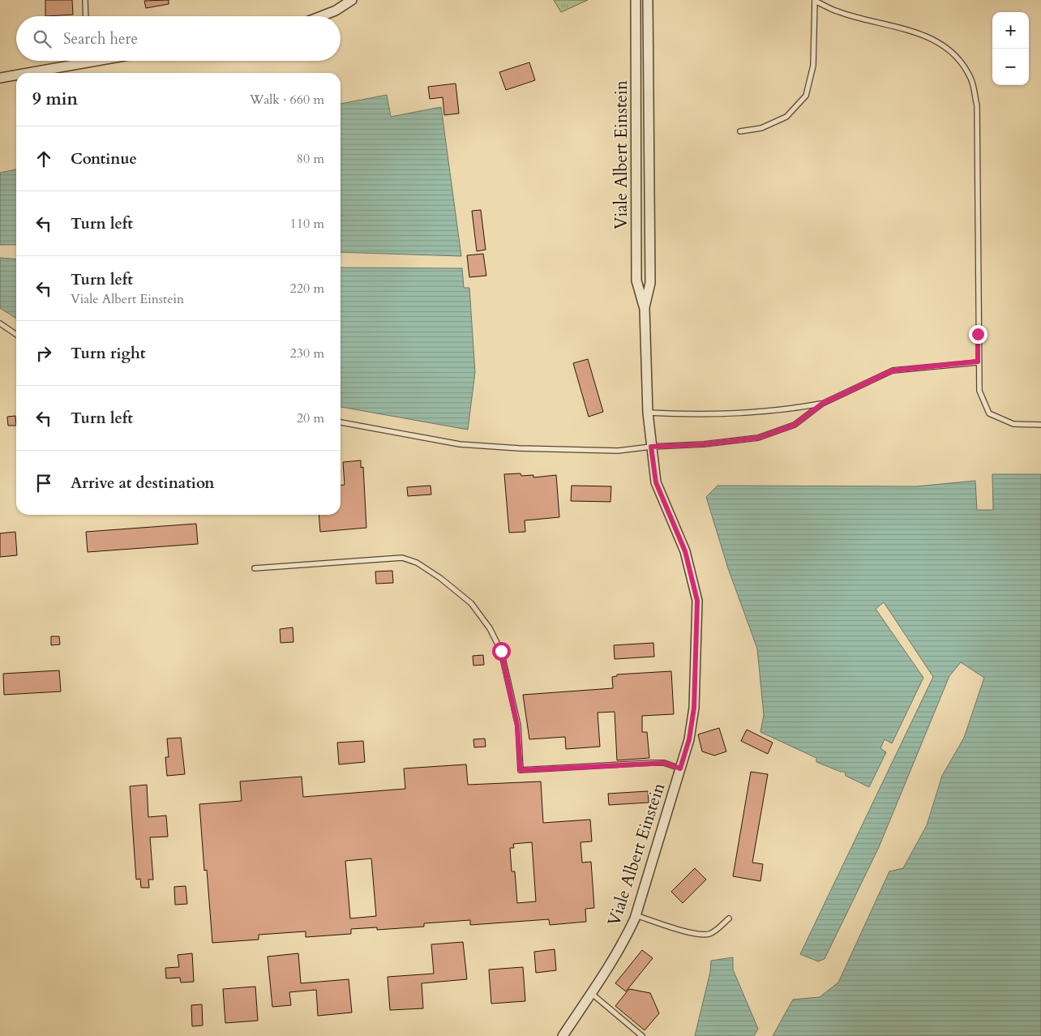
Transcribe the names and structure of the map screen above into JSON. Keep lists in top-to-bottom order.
{
  "streets": {
    "street": ["Viale Albert Einstein"]
  },
  "page": {
    "map_buttons": ["+", "−"],
    "search": "Search here",
    "heading": ["9 min", "Walk · 660 m"],
    "list": [
      ["Continue", "80 m"],
      ["Turn left", "110 m"],
      ["Turn left", "Viale Albert Einstein", "220 m"],
      ["Turn right", "230 m"],
      ["Turn left", "20 m"],
      "Arrive at destination"
    ]
  }
}
